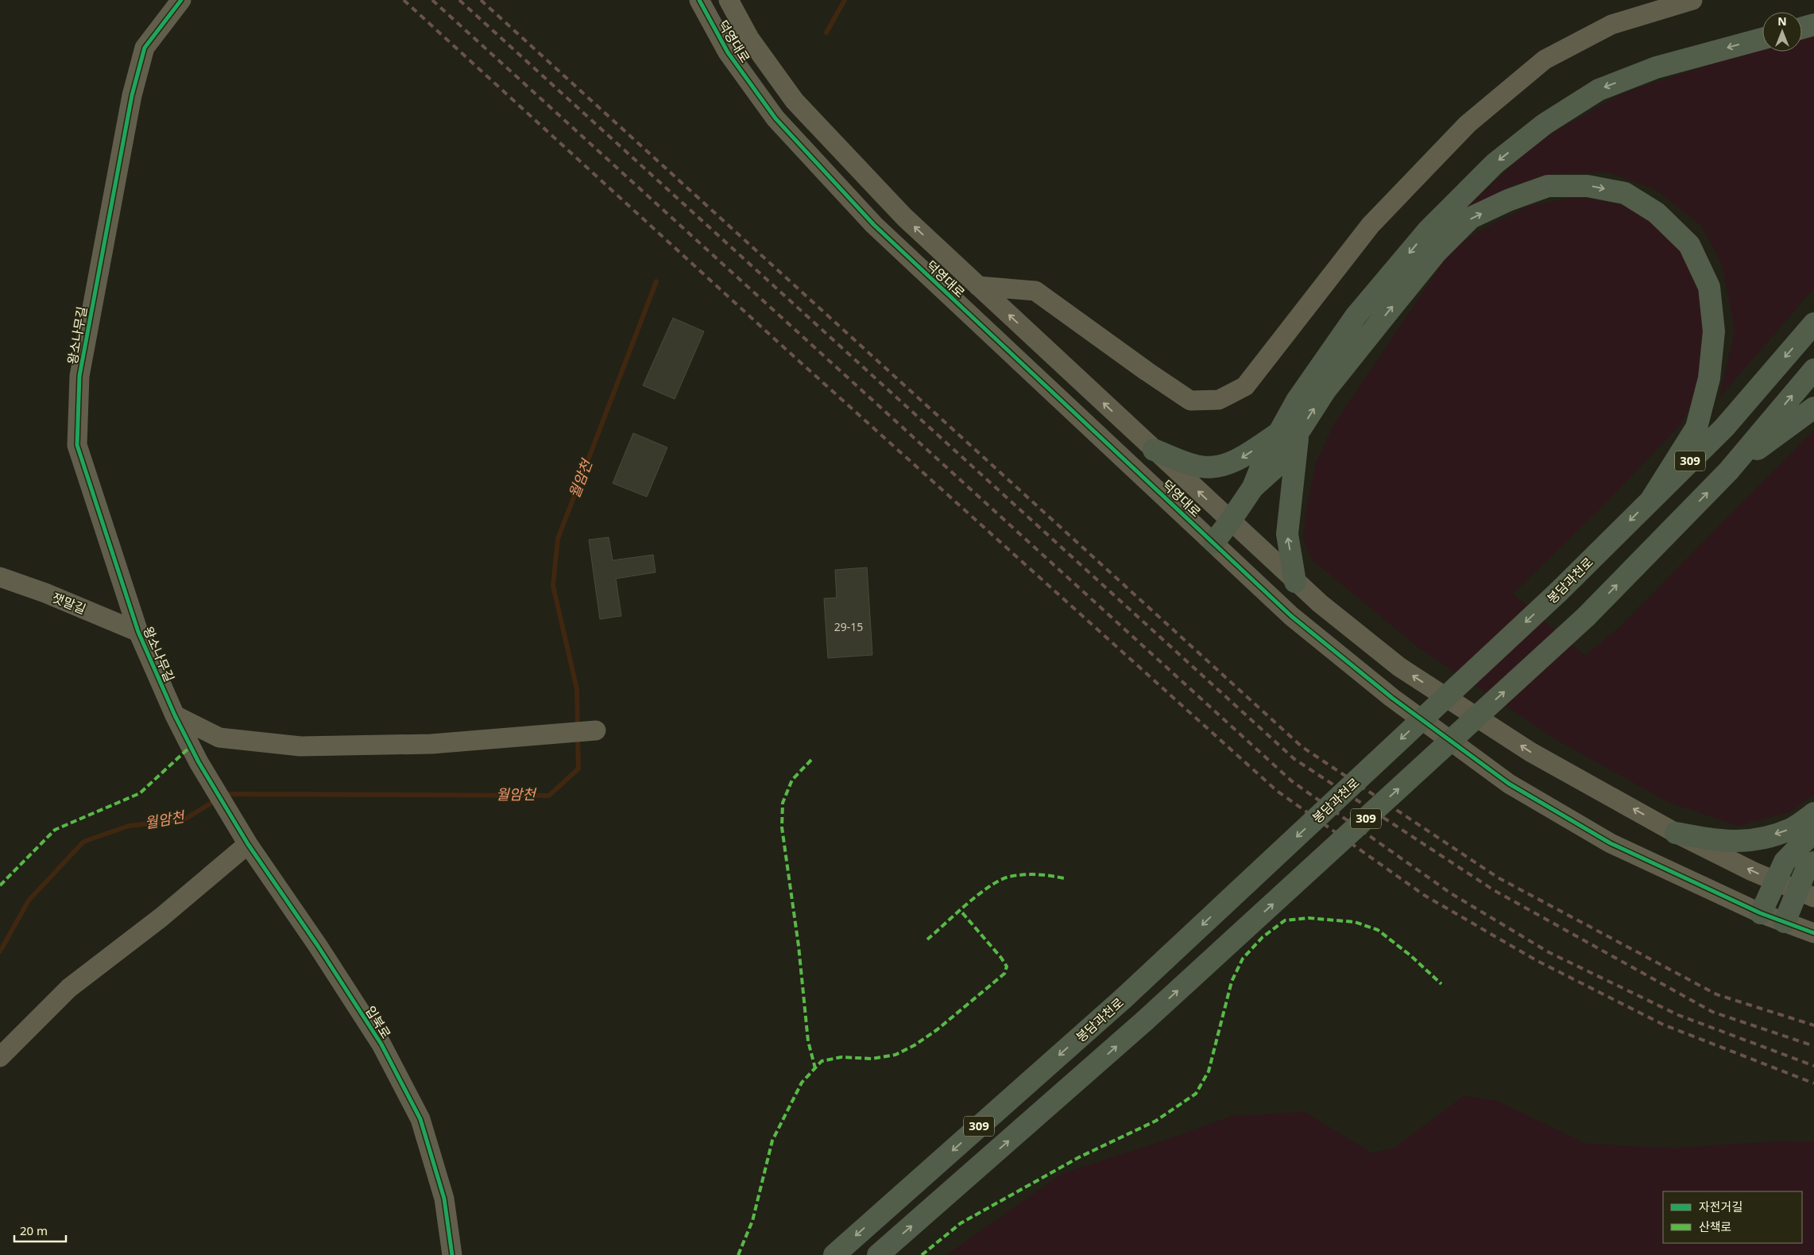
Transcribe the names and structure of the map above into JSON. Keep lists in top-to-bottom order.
{
  "streets": {
    "highway": ["309", "봉담과천로"],
    "street": [
      "덕영대로",
      "왕소나무길",
      "잿말길",
      "입북로"
    ]
  },
  "crossings": [
    ["왕소나무길", "잿말길"],
    ["왕소나무길", "입북로"]
  ],
  "water": ["월암천"],
  "house_numbers": ["29-15"],
  "legend": ["자전거길", "산책로"],
  "scale_bar": "20 m",
  "north": "top"
}
